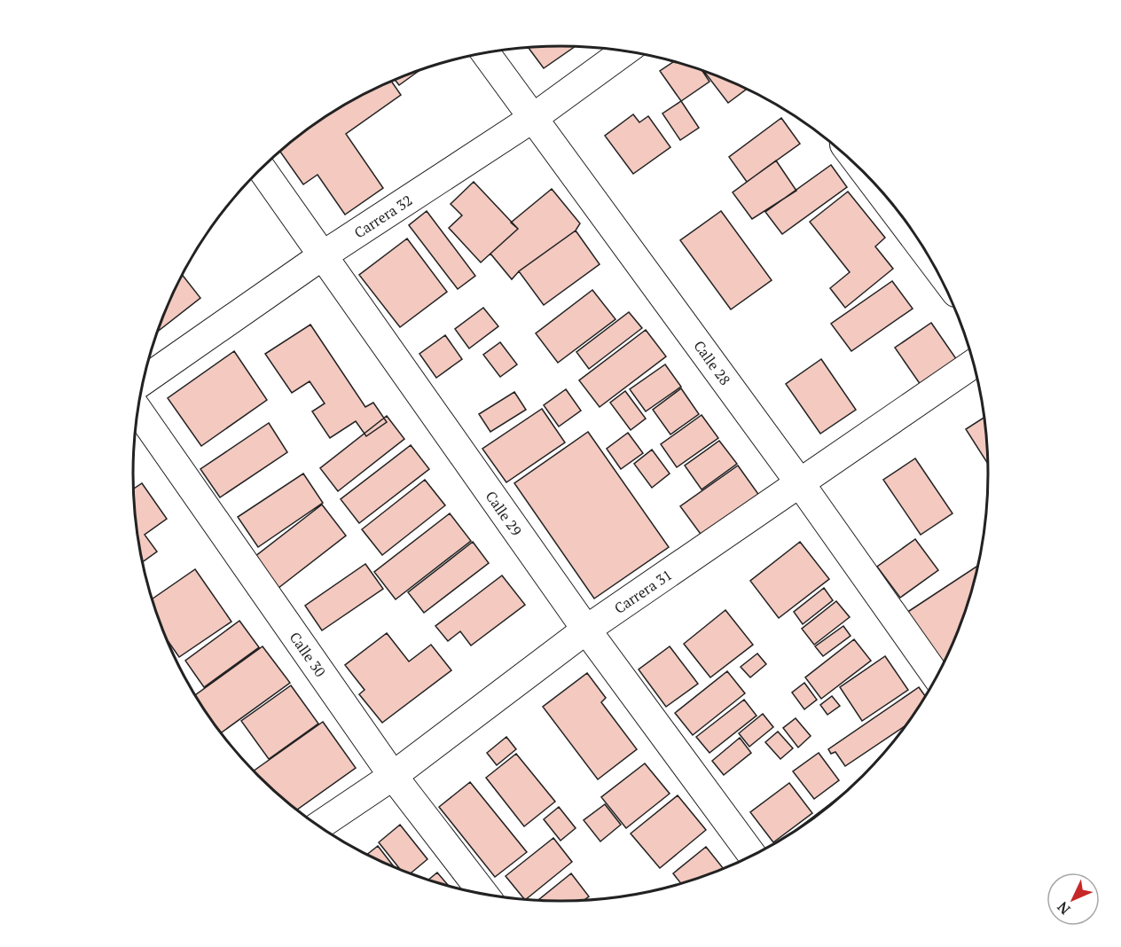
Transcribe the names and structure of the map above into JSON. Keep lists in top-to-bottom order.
{
  "streets": {
    "street": [
      "Carrera 32",
      "Calle 28",
      "Calle 29",
      "Carrera 31",
      "Calle 30"
    ]
  },
  "crossings": [
    ["Carrera 32", "Calle 28"],
    ["Carrera 32", "Calle 29"],
    ["Calle 28", "Carrera 31"],
    ["Calle 29", "Carrera 31"],
    ["Carrera 31", "Calle 30"]
  ],
  "north": "bottom left"
}
